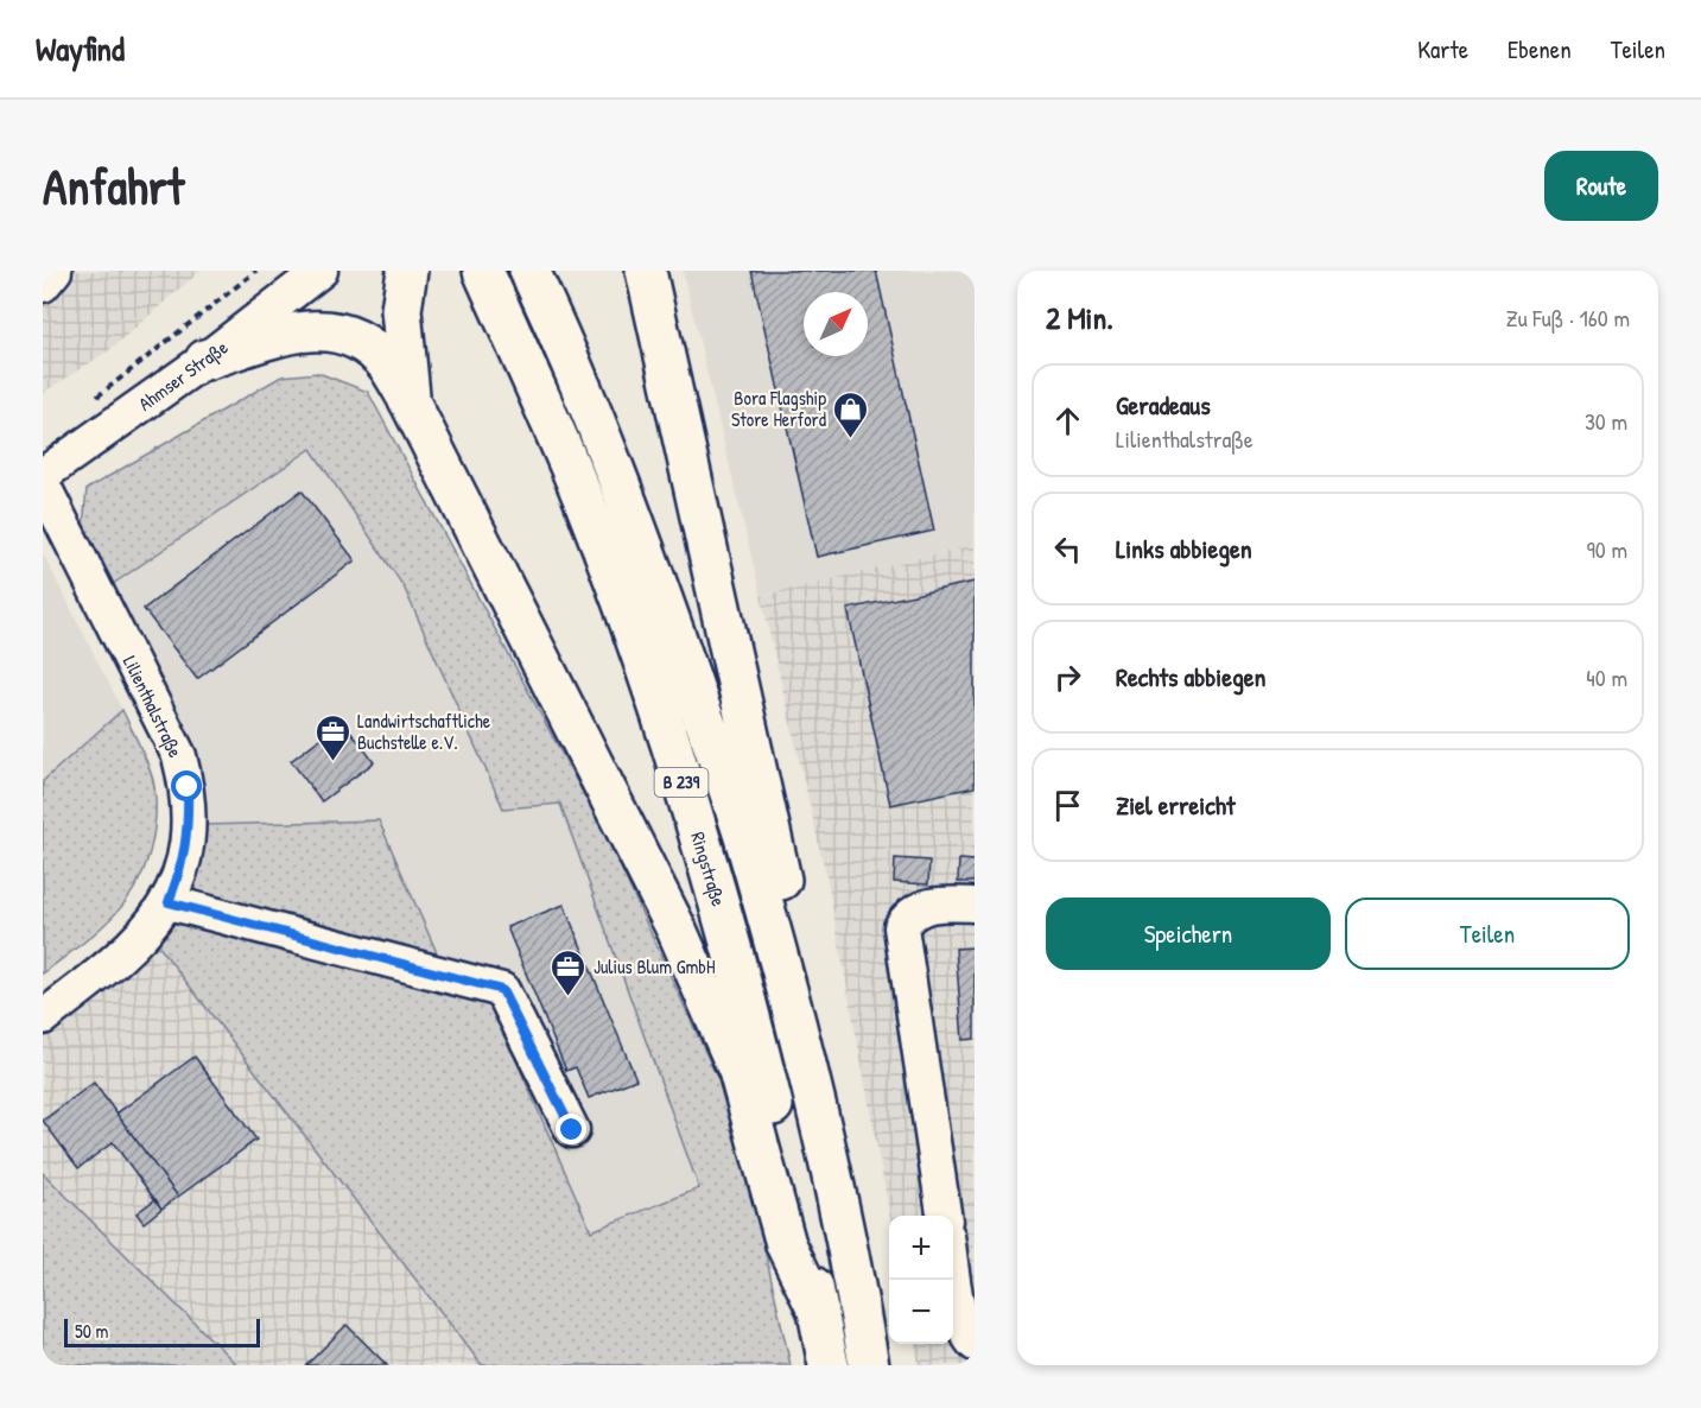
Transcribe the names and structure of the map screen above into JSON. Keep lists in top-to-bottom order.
{
  "streets": {
    "highway": ["B 239", "Ringstraße"],
    "street": ["Ahmser Straße", "Lilienthalstraße"]
  },
  "places": {
    "shop": ["Bora Flagship Store Herford"],
    "office": ["Landwirtschaftliche Buchstelle e.V.", "Julius Blum GmbH"]
  },
  "scale_bar": "50 m",
  "north": "top right",
  "page": {
    "header": "Wayfind",
    "nav": ["Karte", "Ebenen", "Teilen"],
    "buttons": [
      "Route",
      ["Speichern", "Teilen"]
    ],
    "title": "Anfahrt",
    "heading": ["2 Min.", "Zu Fuß · 160 m"],
    "list": [
      ["Geradeaus", "Lilienthalstraße", "30 m"],
      ["Links abbiegen", "90 m"],
      ["Rechts abbiegen", "40 m"],
      "Ziel erreicht"
    ],
    "map_buttons": ["+", "−"],
    "scale": "50 m"
  }
}
